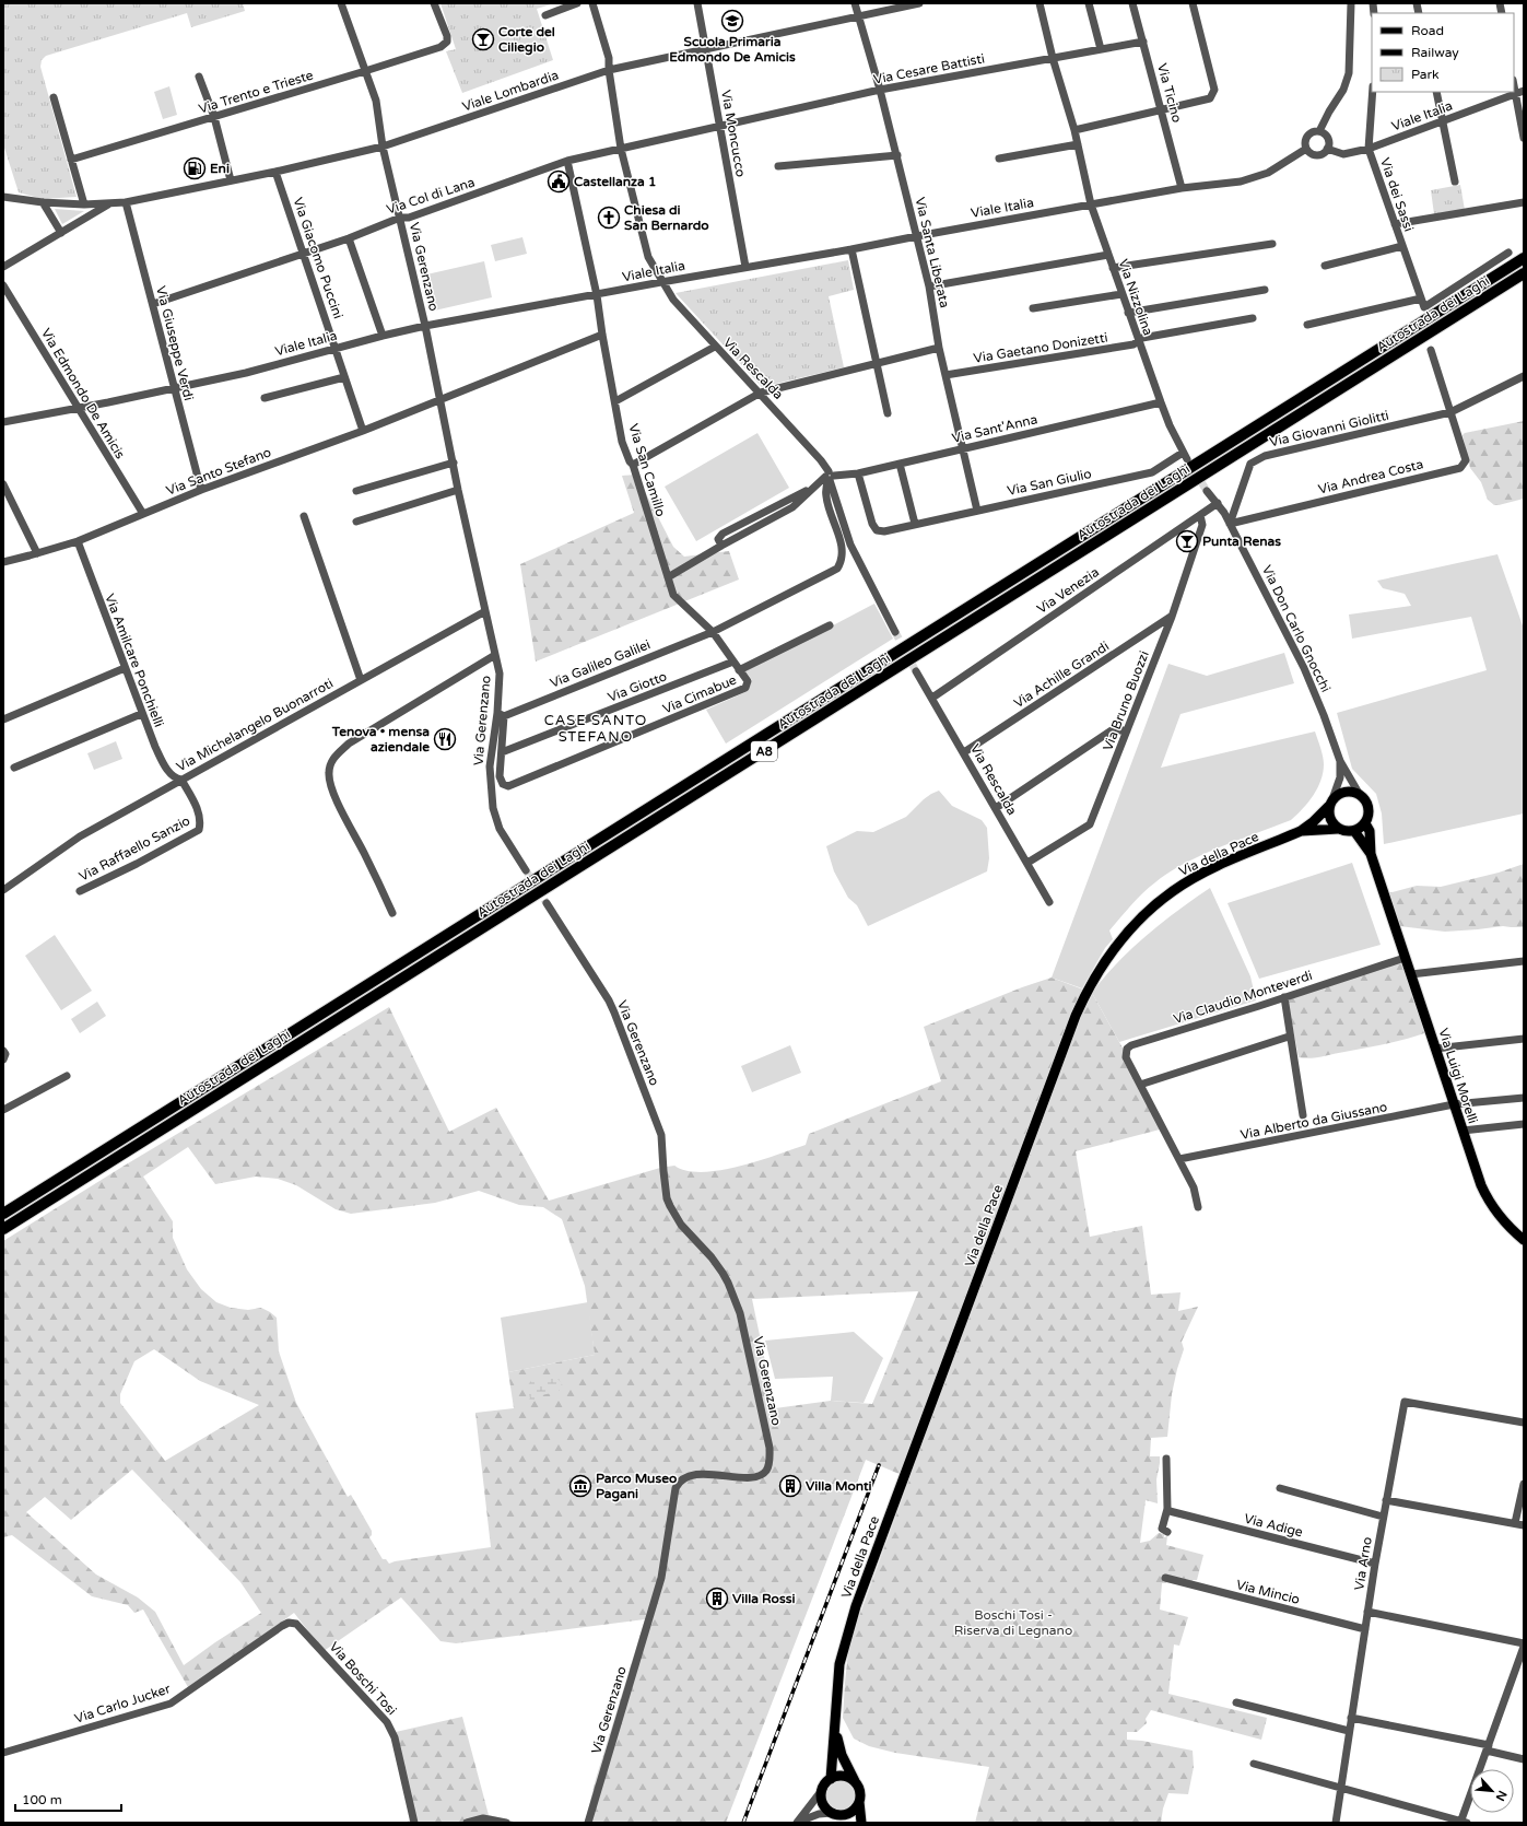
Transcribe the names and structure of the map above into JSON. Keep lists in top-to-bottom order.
{
  "streets": {
    "highway": ["Autostrada dei Laghi", "A8"],
    "main road": ["Via Don Carlo Gnocchi", "Via della Pace", "Via Luigi Morelli"],
    "street": [
      "Via Cesare Battisti",
      "Viale Lombardia",
      "Via Trento e Trieste",
      "Via Ticino",
      "Viale Italia",
      "Via Moncucco",
      "Via dei Sassi",
      "Via Col di Lana",
      "Via Santa Liberata",
      "Via Giacomo Puccini",
      "Via Gerenzano",
      "Via Nizzolina",
      "Via Giuseppe Verdi",
      "Via Gaetano Donizetti",
      "Via Rescalda",
      "Via Edmondo De Amicis",
      "Via Sant'Anna",
      "Via Giovanni Giolitti",
      "Via San Camillo",
      "Via Santo Stefano",
      "Via Andrea Costa",
      "Via San Giulio",
      "Via Venezia",
      "Via Amilcare Ponchielli",
      "Via Galileo Galilei",
      "Via Achille Grandi",
      "Via Giotto",
      "Via Cimabue",
      "Via Bruno Buozzi",
      "Via Michelangelo Buonarroti",
      "Via Raffaello Sanzio",
      "Via Claudio Monteverdi",
      "Via Alberto da Giussano",
      "Via Adige",
      "Via Arno",
      "Via Mincio",
      "Via Boschi Tosi",
      "Via Carlo Jucker"
    ]
  },
  "crossings": [
    ["Via Cesare Battisti", "Via Ticino"],
    ["Via Cesare Battisti", "Via Moncucco"],
    ["Via Cesare Battisti", "Via Col di Lana"],
    ["Via Cesare Battisti", "Via Santa Liberata"],
    ["Via Cesare Battisti", "Via Nizzolina"],
    ["Viale Lombardia", "Via Moncucco"],
    ["Viale Lombardia", "Via Santa Liberata"],
    ["Viale Lombardia", "Via Giacomo Puccini"],
    ["Viale Lombardia", "Via Gerenzano"],
    ["Viale Lombardia", "Via Giuseppe Verdi"],
    ["Viale Lombardia", "Via Rescalda"],
    ["Via Trento e Trieste", "Via Gerenzano"],
    ["Via Ticino", "Viale Italia"],
    ["Viale Italia", "Via Moncucco"],
    ["Viale Italia", "Via dei Sassi"],
    ["Viale Italia", "Via Santa Liberata"],
    ["Viale Italia", "Via Giacomo Puccini"],
    ["Viale Italia", "Via Gerenzano"],
    ["Viale Italia", "Via Nizzolina"],
    ["Viale Italia", "Via Giuseppe Verdi"],
    ["Viale Italia", "Via Rescalda"],
    ["Viale Italia", "Via Edmondo De Amicis"],
    ["Viale Italia", "Via San Camillo"],
    ["Via Moncucco", "Via Col di Lana"],
    ["Via Col di Lana", "Via Giacomo Puccini"],
    ["Via Col di Lana", "Via Gerenzano"],
    ["Via Col di Lana", "Via Giuseppe Verdi"],
    ["Via Col di Lana", "Via Rescalda"],
    ["Via Col di Lana", "Via San Camillo"],
    ["Via Santa Liberata", "Via Gaetano Donizetti"],
    ["Via Santa Liberata", "Via Sant'Anna"],
    ["Via Santa Liberata", "Via San Giulio"],
    ["Via Giacomo Puccini", "Via Santo Stefano"],
    ["Via Gerenzano", "Via Santo Stefano"],
    ["Via Gerenzano", "Via Galileo Galilei"],
    ["Via Gerenzano", "Via Cimabue"],
    ["Via Gerenzano", "Via Michelangelo Buonarroti"],
    ["Via Nizzolina", "Via Gaetano Donizetti"],
    ["Via Nizzolina", "Via Sant'Anna"],
    ["Via Nizzolina", "Via San Giulio"],
    ["Via Giuseppe Verdi", "Via Santo Stefano"],
    ["Via Rescalda", "Via Sant'Anna"],
    ["Via Rescalda", "Via Venezia"],
    ["Via Rescalda", "Via Achille Grandi"],
    ["Via Rescalda", "Via Bruno Buozzi"],
    ["Via Edmondo De Amicis", "Via Santo Stefano"],
    ["Via Sant'Anna", "Via San Giulio"],
    ["Via Giovanni Giolitti", "Via Andrea Costa"],
    ["Via Giovanni Giolitti", "Via Don Carlo Gnocchi"],
    ["Via San Camillo", "Via Santo Stefano"],
    ["Via San Camillo", "Via Galileo Galilei"],
    ["Via San Camillo", "Via Giotto"],
    ["Via San Camillo", "Via Cimabue"],
    ["Via Santo Stefano", "Via Amilcare Ponchielli"],
    ["Via Andrea Costa", "Via Don Carlo Gnocchi"],
    ["Via Venezia", "Via Don Carlo Gnocchi"],
    ["Via Venezia", "Via Bruno Buozzi"],
    ["Via Don Carlo Gnocchi", "Via della Pace"],
    ["Via Don Carlo Gnocchi", "Via Luigi Morelli"],
    ["Via Amilcare Ponchielli", "Via Michelangelo Buonarroti"],
    ["Via Amilcare Ponchielli", "Via Raffaello Sanzio"],
    ["Via Galileo Galilei", "Via Cimabue"],
    ["Via Achille Grandi", "Via Bruno Buozzi"],
    ["Via Giotto", "Via Cimabue"],
    ["Via Michelangelo Buonarroti", "Via Raffaello Sanzio"],
    ["Via Claudio Monteverdi", "Via Luigi Morelli"],
    ["Via Luigi Morelli", "Via Alberto da Giussano"],
    ["Via Adige", "Via Arno"],
    ["Via Arno", "Via Mincio"],
    ["Via Boschi Tosi", "Via Carlo Jucker"]
  ],
  "districts": ["CASE SANTO STEFANO"],
  "parks": ["Boschi Tosi - Riserva di Legnano"],
  "places": {
    "school or university": ["Scuola Primaria Edmondo De Amicis"],
    "bar": ["Corte del Ciliegio", "Punta Renas"],
    "fuel station": ["Eni"],
    "public building": ["Castellanza 1"],
    "church": ["Chiesa di San Bernardo"],
    "restaurant": ["Tenova • mensa aziendale"],
    "museum": ["Parco Museo Pagani"],
    "building": ["Villa Monti", "Villa Rossi"]
  },
  "legend": ["Road", "Railway", "Park"],
  "scale_bar": "100 m",
  "north": "bottom right"
}
